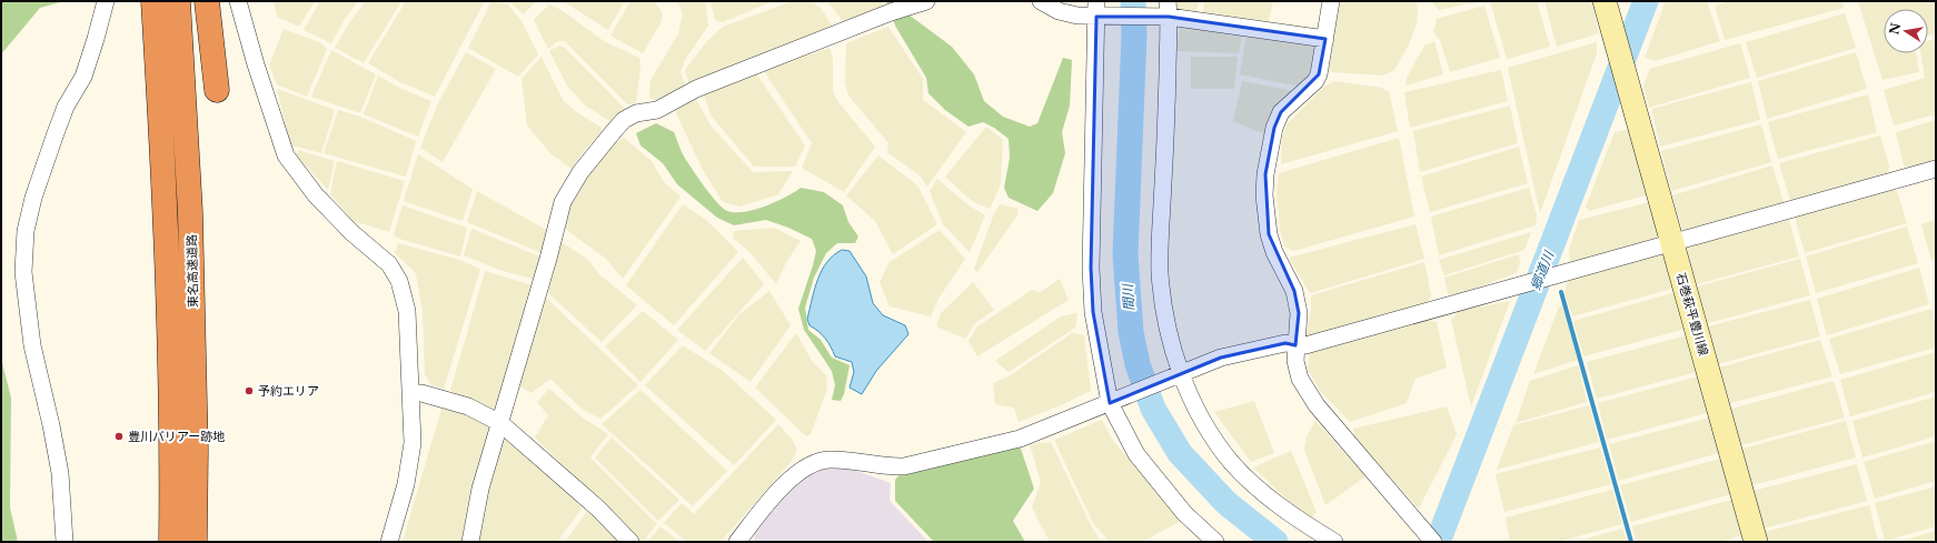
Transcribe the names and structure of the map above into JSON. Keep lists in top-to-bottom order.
{
  "streets": {
    "highway": ["東名高速道路"],
    "main road": ["石巻萩平豊川線"]
  },
  "water": ["郷道川", "間川"],
  "places": ["予約エリア", "豊川バリアー跡地"],
  "north": "left"
}
